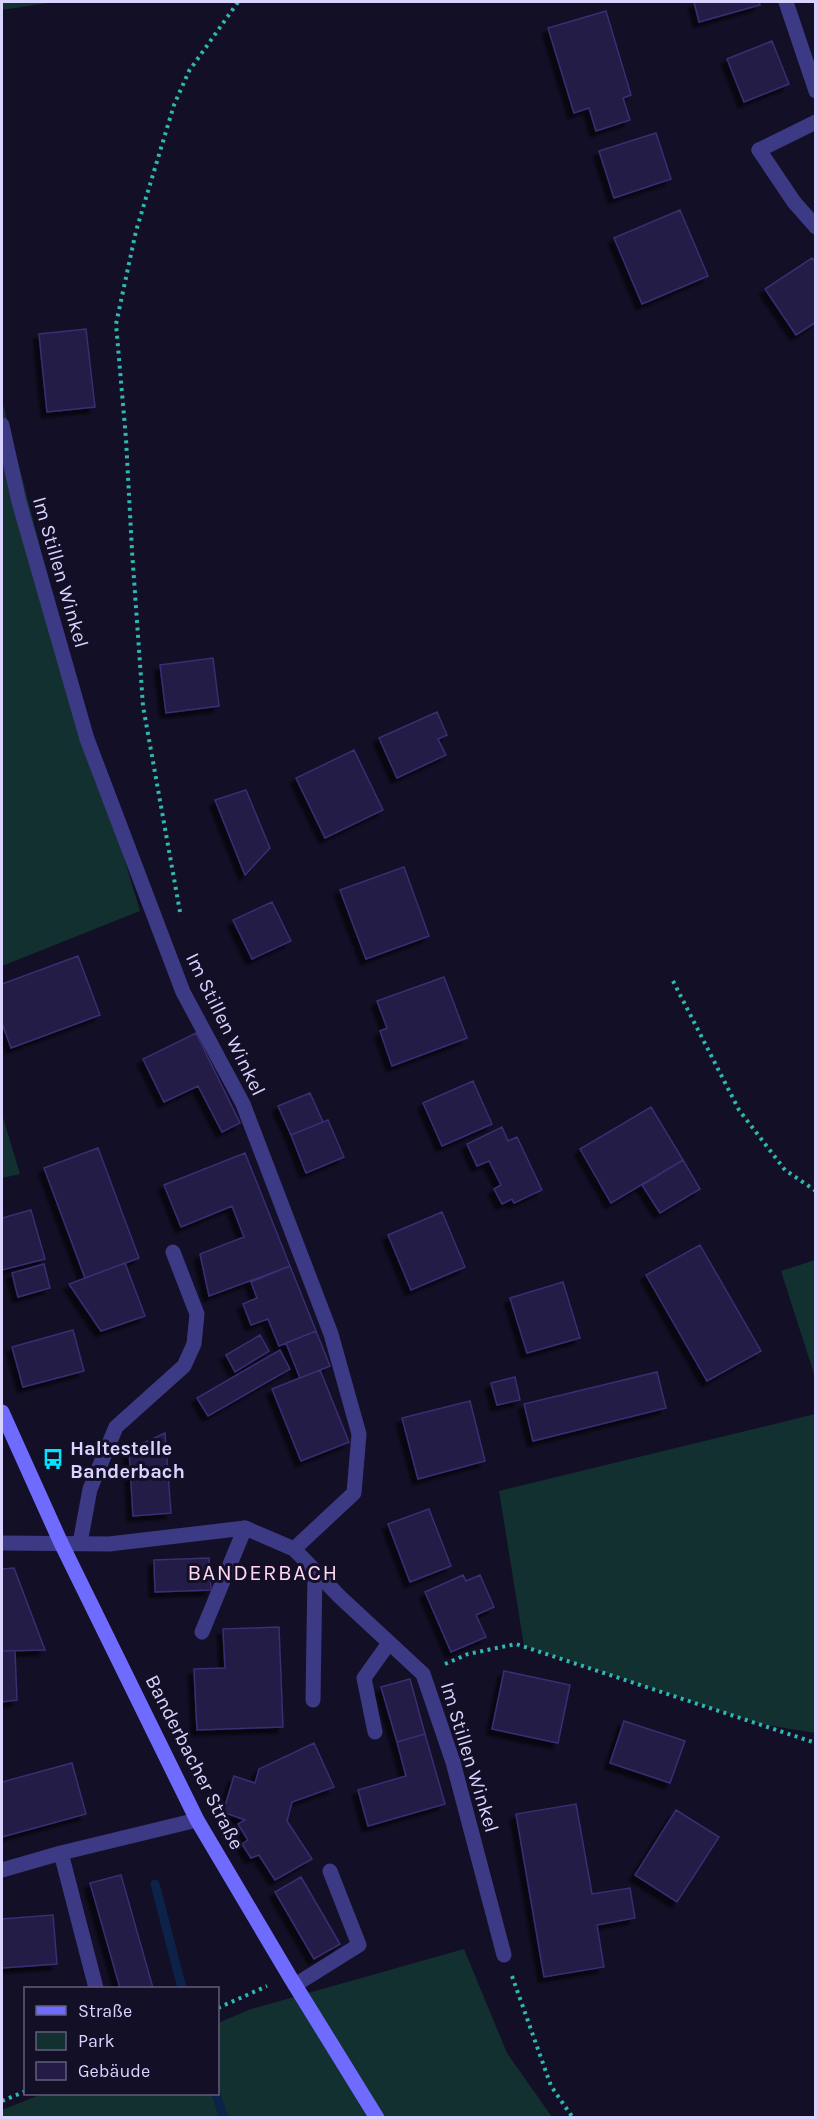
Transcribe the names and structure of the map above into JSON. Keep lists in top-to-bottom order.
{
  "streets": {
    "street": ["Im Stillen Winkel", "Banderbacher Straße"]
  },
  "crossings": [
    ["Im Stillen Winkel", "Banderbacher Straße"]
  ],
  "districts": ["BANDERBACH"],
  "places": {
    "bus stop": ["Haltestelle Banderbach"]
  },
  "legend": ["Straße", "Park", "Gebäude"]
}
